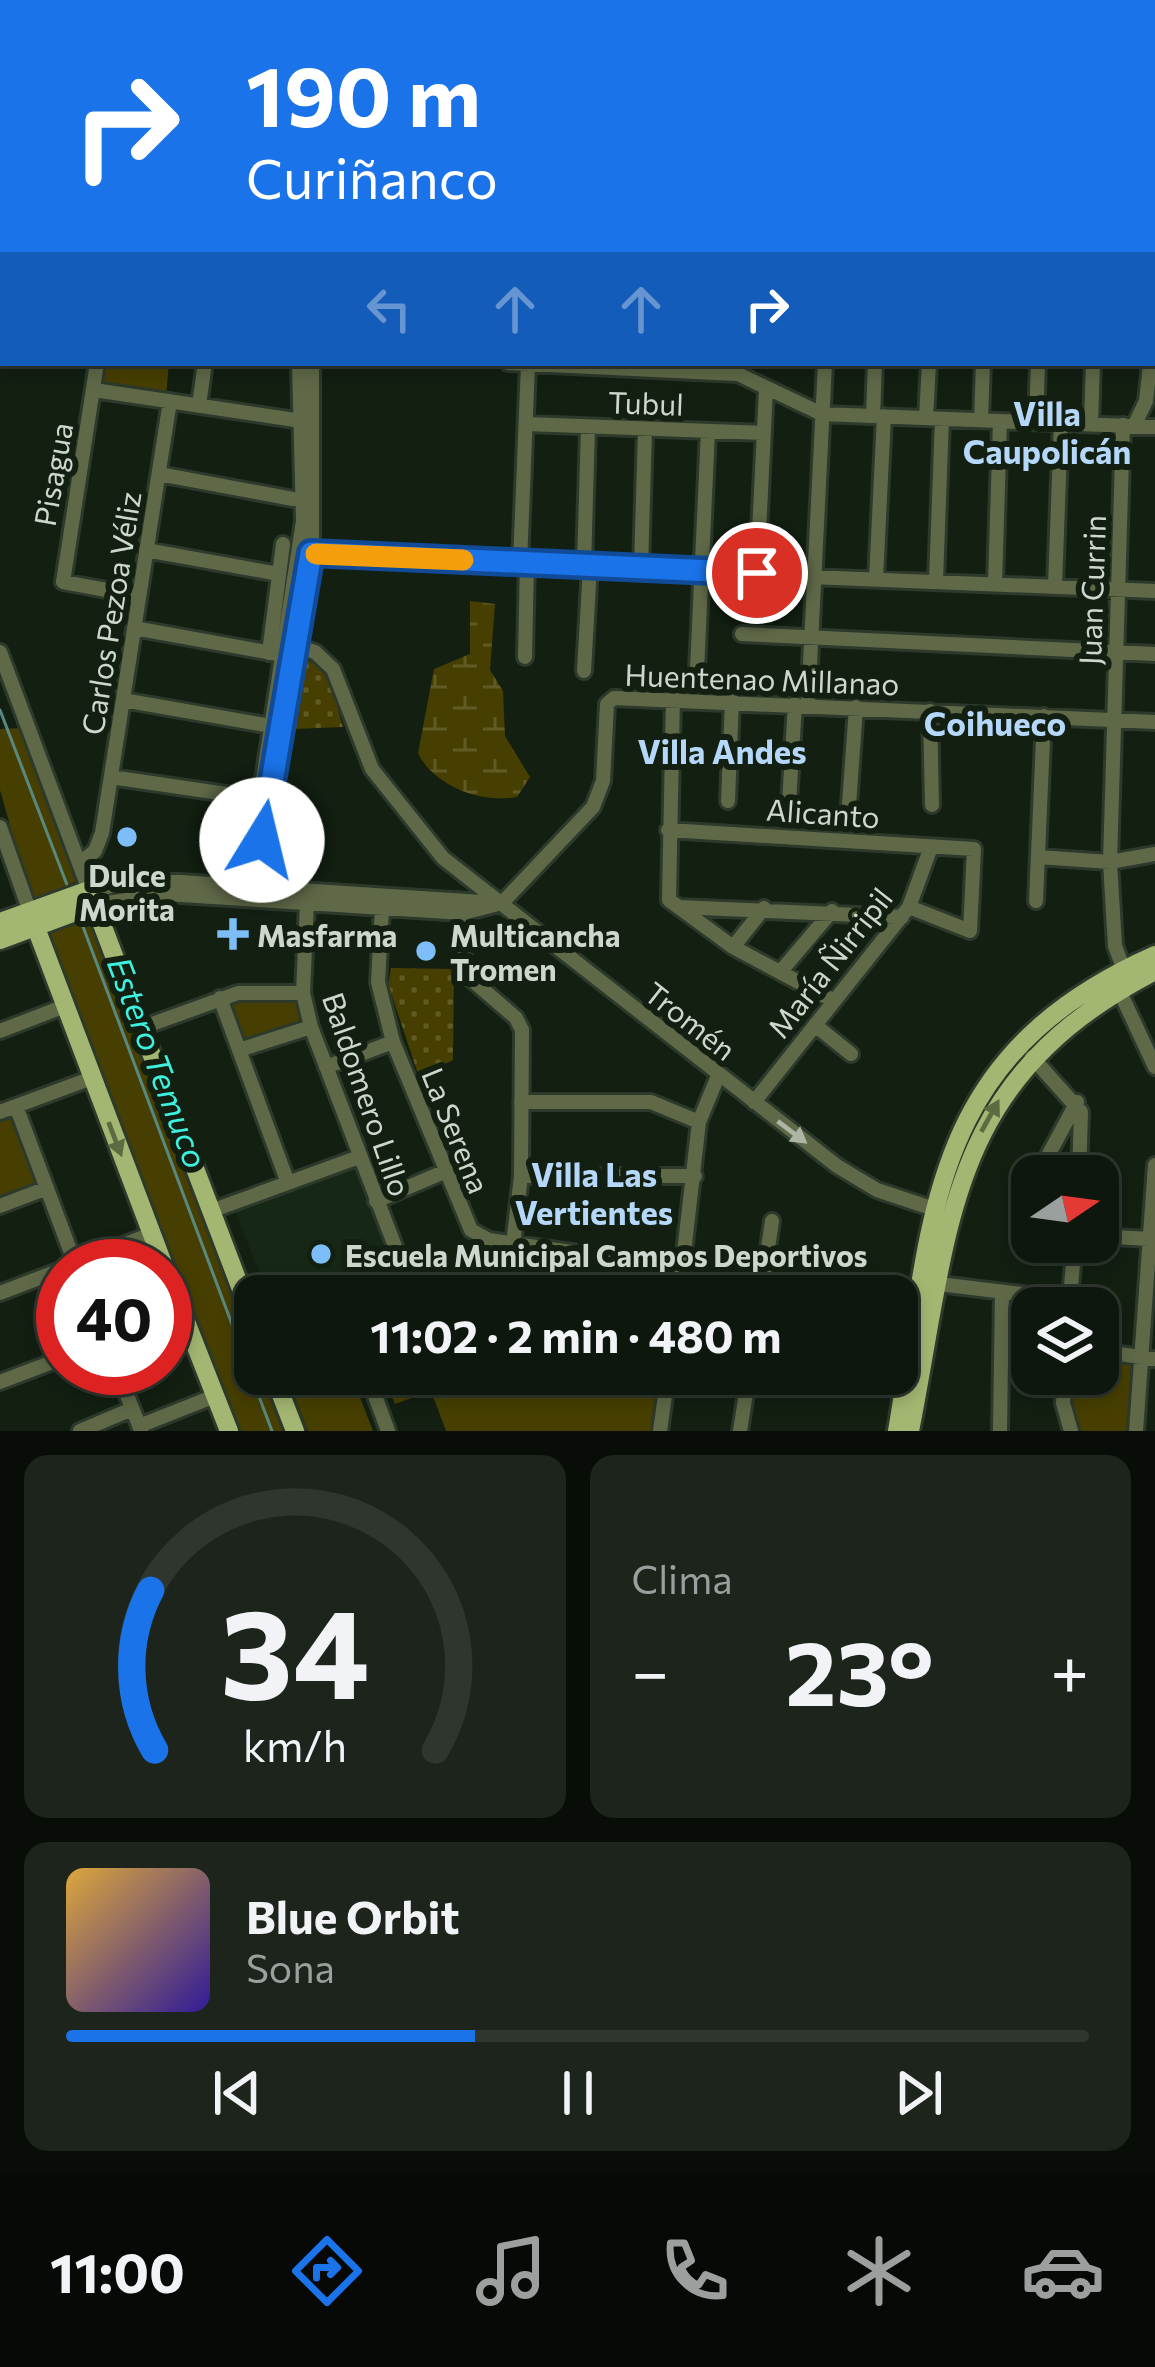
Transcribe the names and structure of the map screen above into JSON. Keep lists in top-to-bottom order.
{
  "streets": {
    "street": [
      "Tubul",
      "Pisagua",
      "Juan Currin",
      "Carlos Pezoa Véliz",
      "Huentenao Millanao",
      "Alicanto",
      "María Ñirripil",
      "Tromén",
      "Baldomero Lillo",
      "La Serena"
    ]
  },
  "crossings": [
    ["Pisagua", "Carlos Pezoa Véliz"],
    ["Juan Currin", "Huentenao Millanao"],
    ["Carlos Pezoa Véliz", "Tromén"],
    ["Huentenao Millanao", "Tromén"],
    ["Alicanto", "María Ñirripil"],
    ["María Ñirripil", "Tromén"]
  ],
  "districts": [
    "Villa Caupolicán",
    "Coihueco",
    "Villa Andes",
    "Villa Las Vertientes"
  ],
  "water": ["Estero Temuco"],
  "places": {
    "other": ["Dulce Morita", "Multicancha Tromen", "Escuela Municipal Campos Deportivos"],
    "health": ["Masfarma"]
  },
  "north": "right",
  "page": {
    "turn": ["190 m", "Curiñanco"],
    "limit": "40",
    "trip": "11:02 · 2 min · 480 m",
    "tile": "Clima",
    "heat": ["−", "23°", "+"],
    "song": ["Blue Orbit", "Sona"],
    "tabs": "11:00",
    "gauge": ["34", "km/h"]
  }
}
